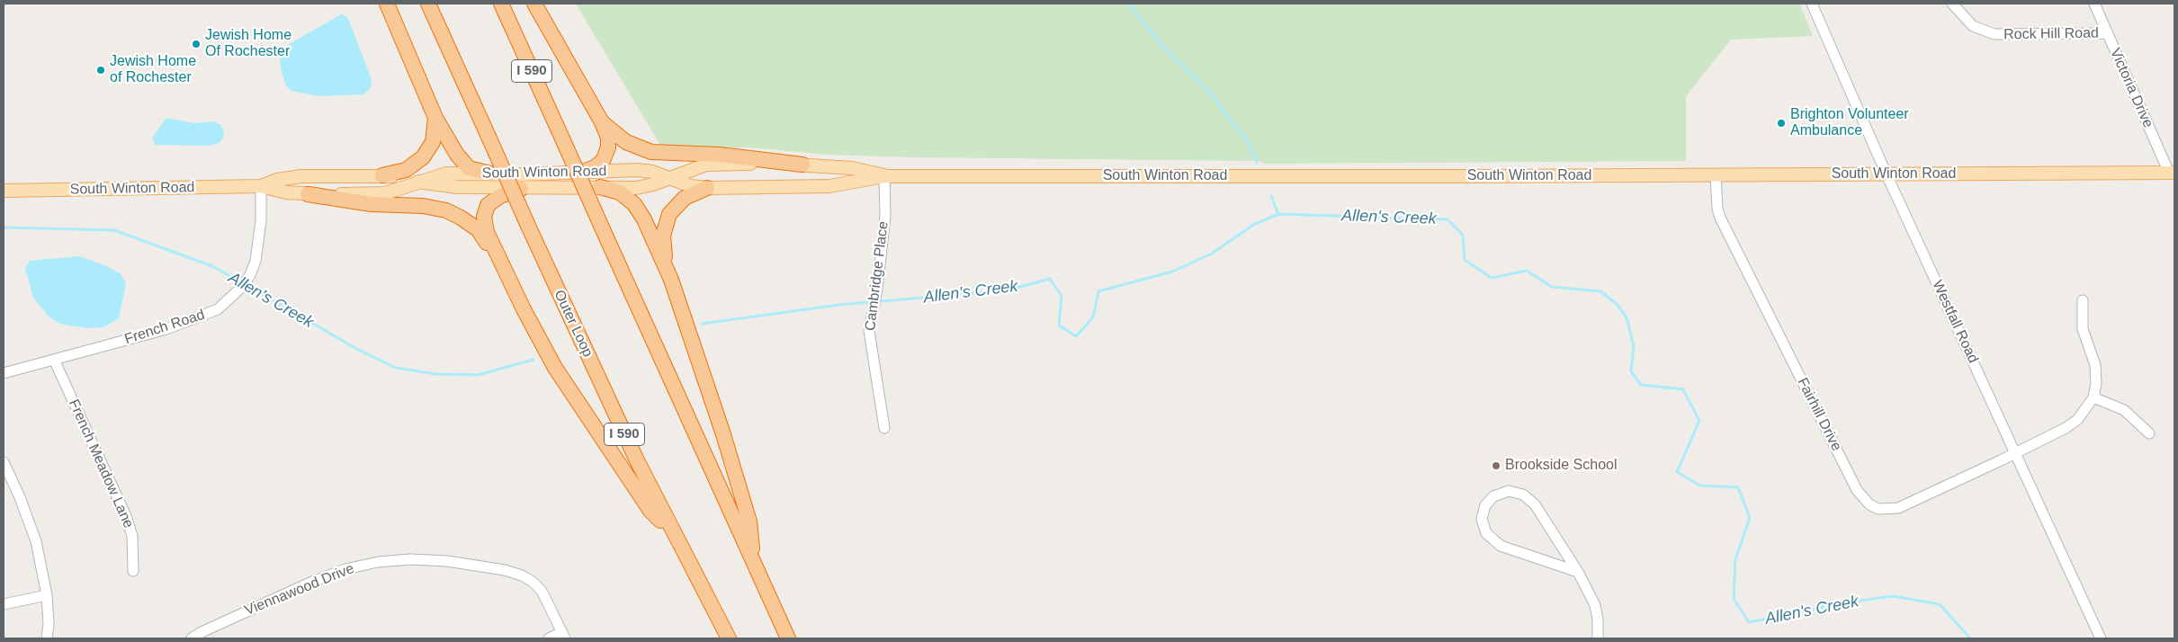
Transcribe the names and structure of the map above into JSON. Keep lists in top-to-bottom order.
{
  "streets": {
    "highway": ["I 590", "Outer Loop"],
    "main road": ["South Winton Road"],
    "street": [
      "Rock Hill Road",
      "Victoria Drive",
      "Cambridge Place",
      "Westfall Road",
      "French Road",
      "Fairhill Drive",
      "French Meadow Lane",
      "Viennawood Drive"
    ]
  },
  "crossings": [
    ["Rock Hill Road", "Victoria Drive"],
    ["Victoria Drive", "South Winton Road"],
    ["South Winton Road", "Cambridge Place"],
    ["South Winton Road", "Westfall Road"],
    ["South Winton Road", "French Road"],
    ["South Winton Road", "Fairhill Drive"],
    ["Westfall Road", "Fairhill Drive"],
    ["French Road", "French Meadow Lane"]
  ],
  "water": ["Allen's Creek"],
  "places": [
    "Jewish Home Of Rochester",
    "Jewish Home of Rochester",
    "Brighton Volunteer Ambulance",
    "Brookside School"
  ]
}
